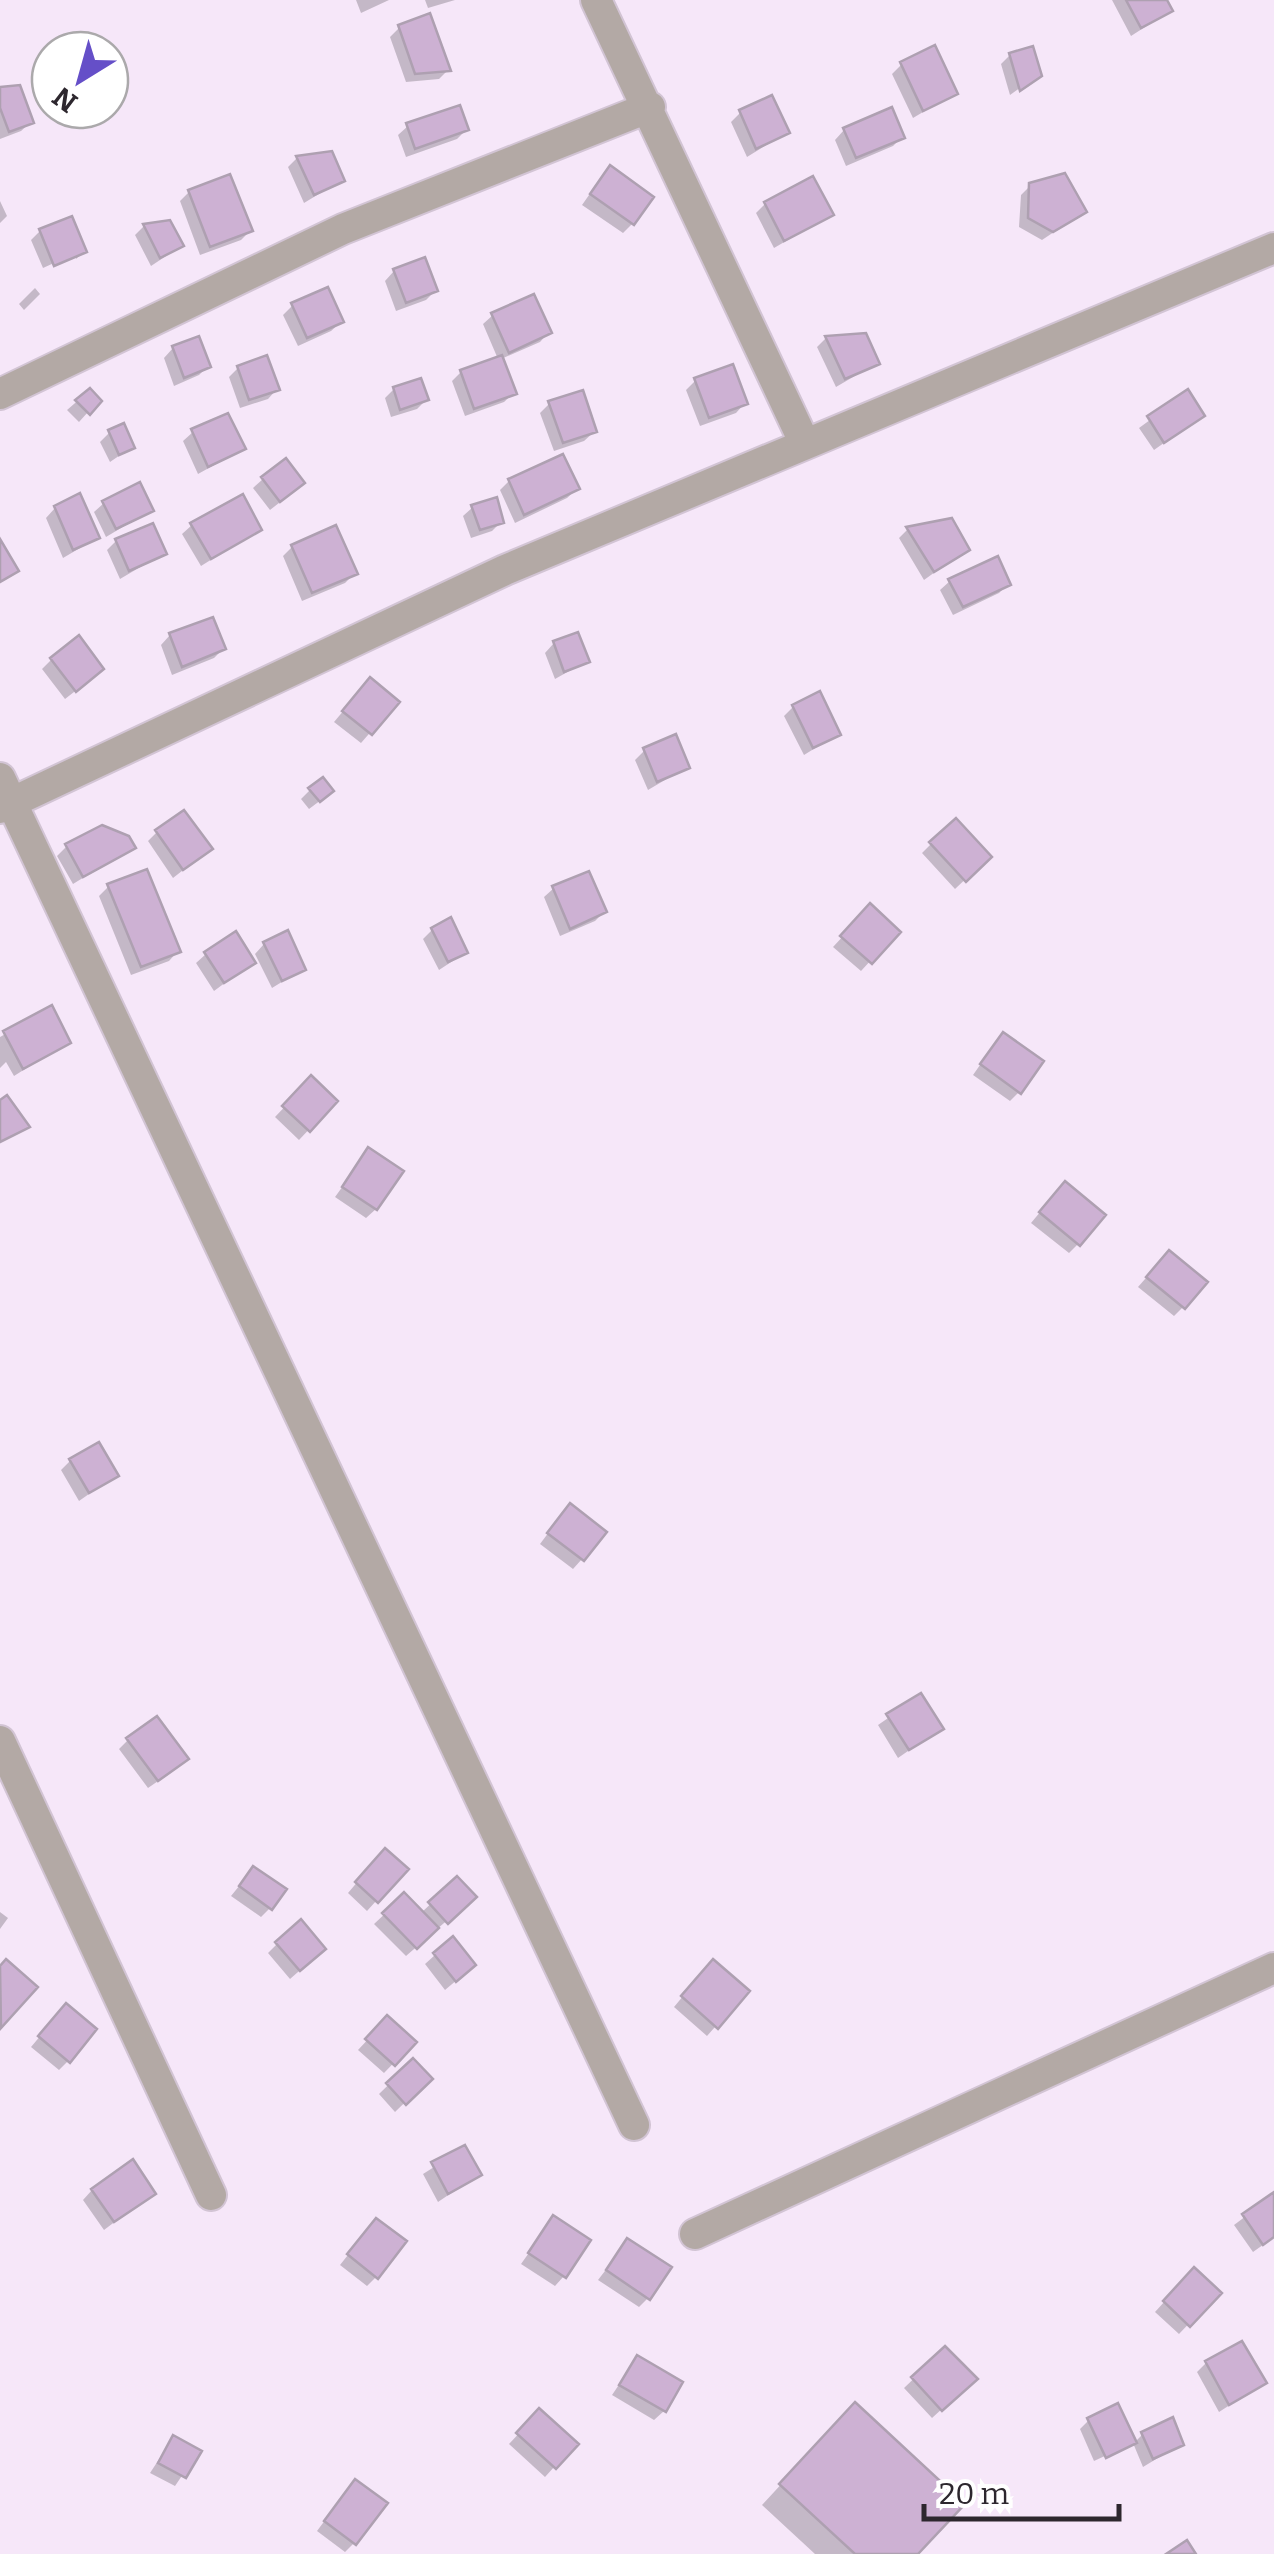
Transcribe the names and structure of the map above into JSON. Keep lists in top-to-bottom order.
{
  "scale_bar": "20 m",
  "north": "bottom left"
}
